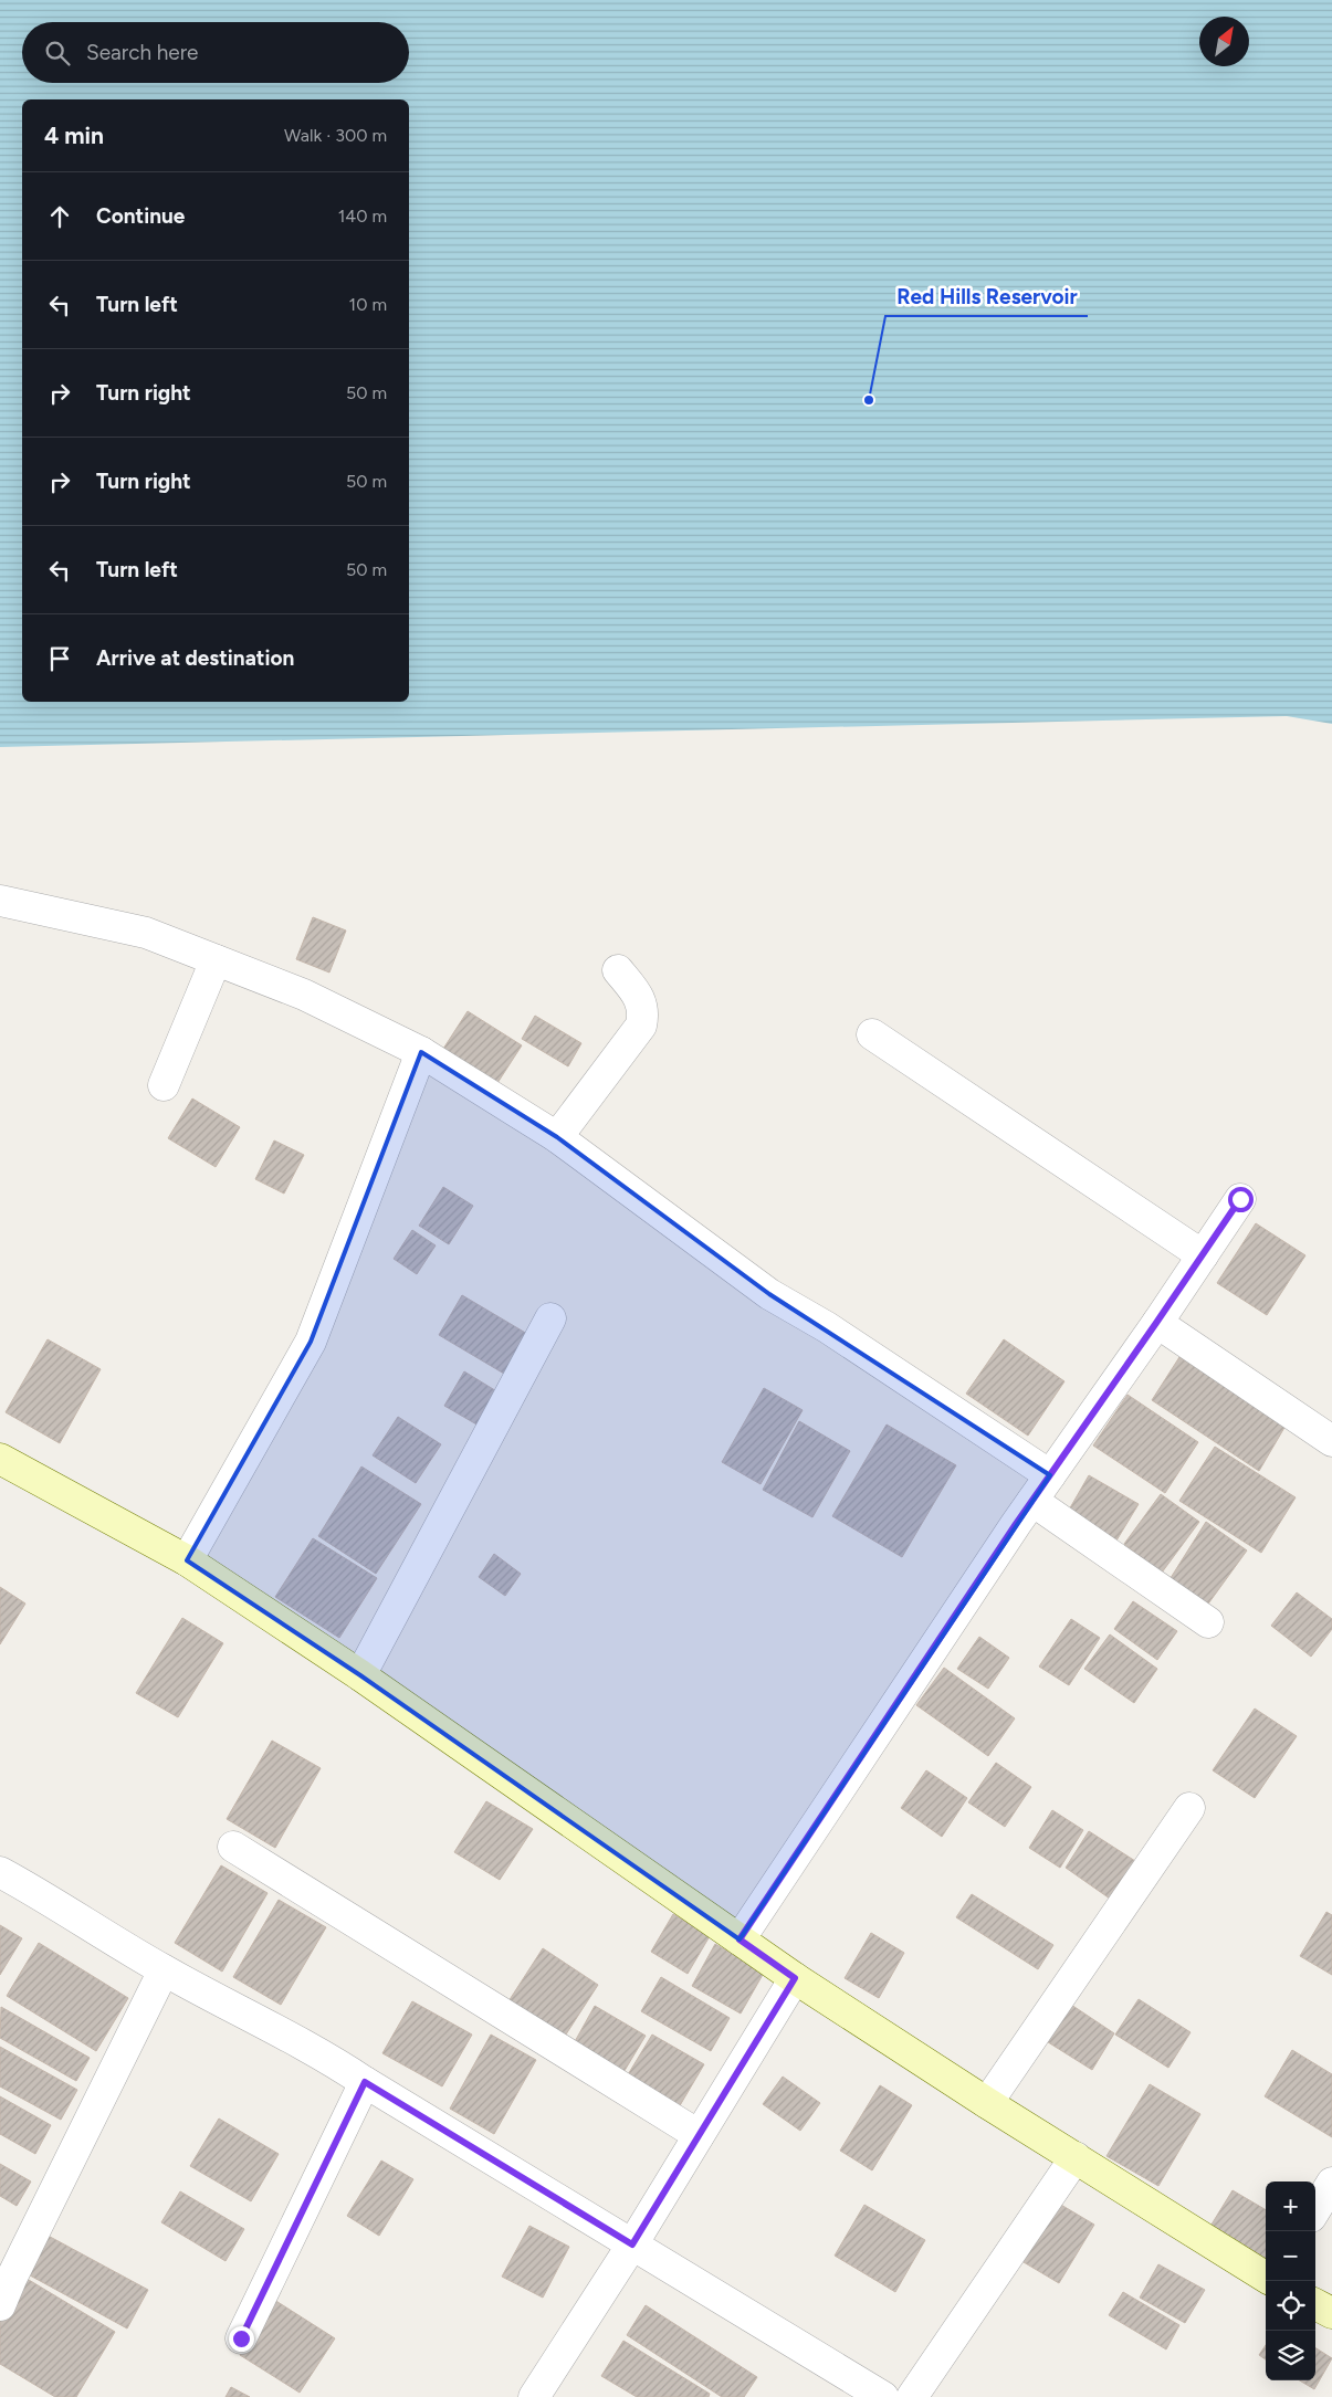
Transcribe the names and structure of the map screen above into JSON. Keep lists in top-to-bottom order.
{
  "places": ["Red Hills Reservoir"],
  "north": "top right",
  "page": {
    "search": "Search here",
    "heading": ["4 min", "Walk · 300 m"],
    "list": [
      ["Continue", "140 m"],
      ["Turn left", "10 m"],
      ["Turn right", "50 m"],
      ["Turn right", "50 m"],
      ["Turn left", "50 m"],
      "Arrive at destination"
    ],
    "map_buttons": ["+", "−"]
  }
}
